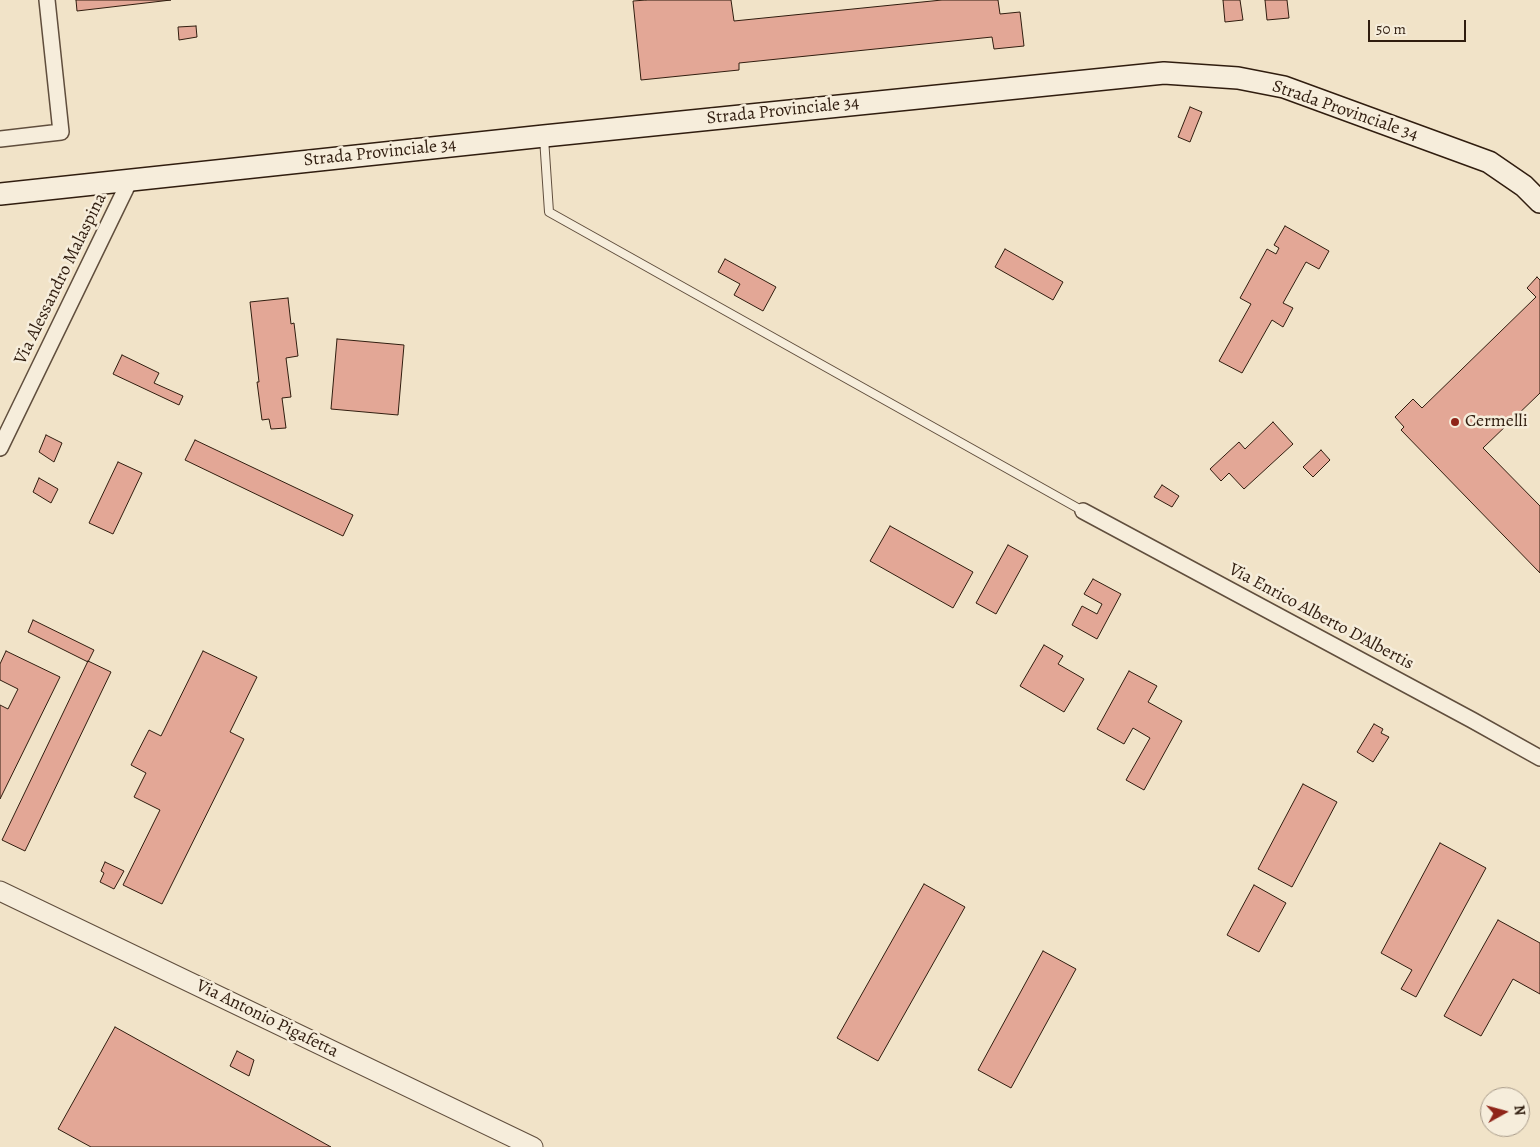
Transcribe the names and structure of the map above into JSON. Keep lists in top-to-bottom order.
{
  "streets": {
    "main road": ["Strada Provinciale 34"],
    "street": ["Via Alessandro Malaspina", "Via Enrico Alberto D'Albertis", "Via Antonio Pigafetta"]
  },
  "crossings": [
    ["Strada Provinciale 34", "Via Alessandro Malaspina"]
  ],
  "places": ["Cermelli"],
  "scale_bar": "50 m",
  "north": "right"
}
